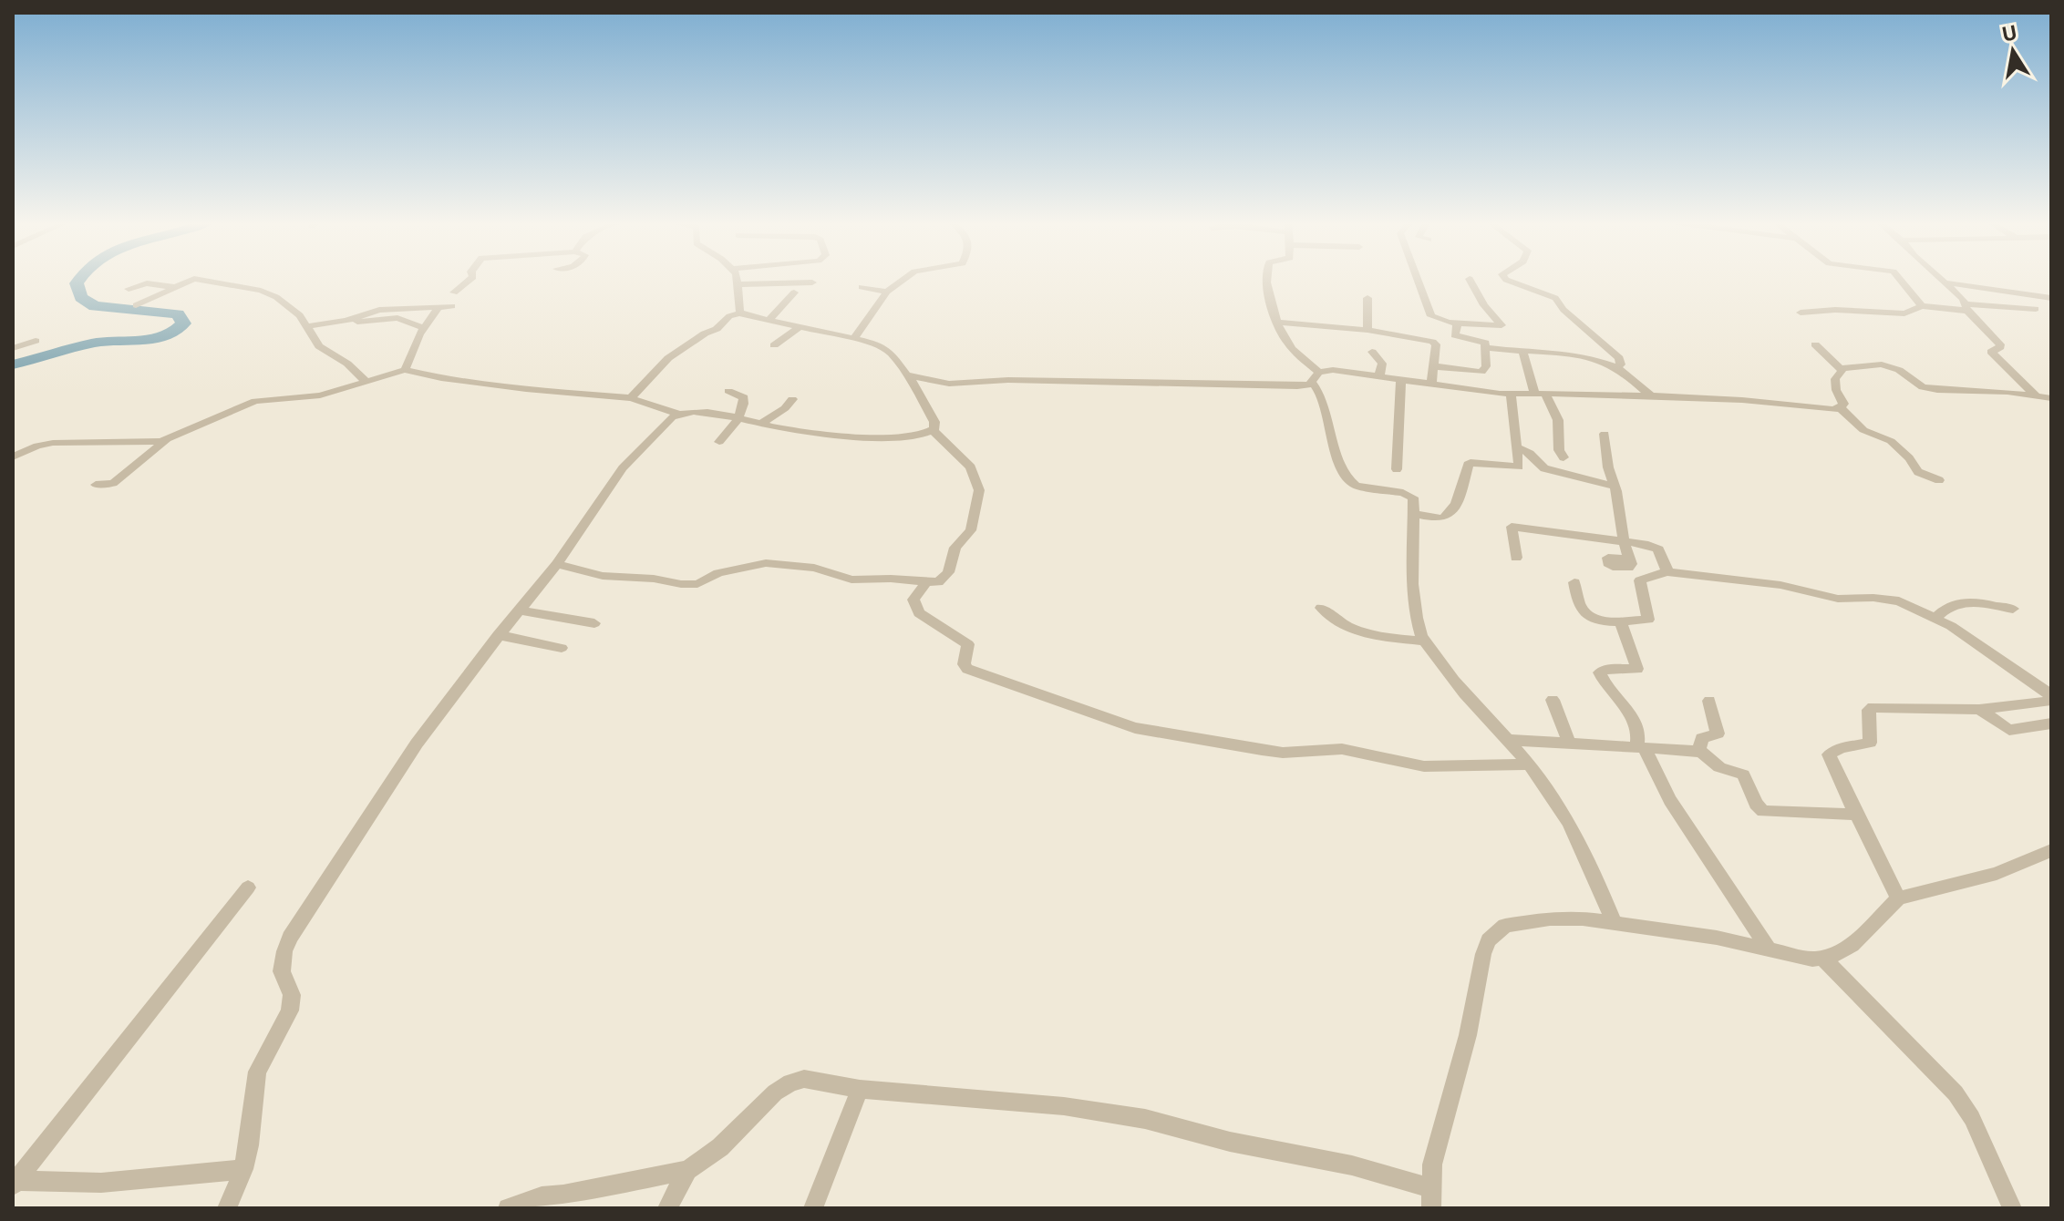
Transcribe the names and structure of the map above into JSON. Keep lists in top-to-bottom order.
{
  "north": "top"
}
